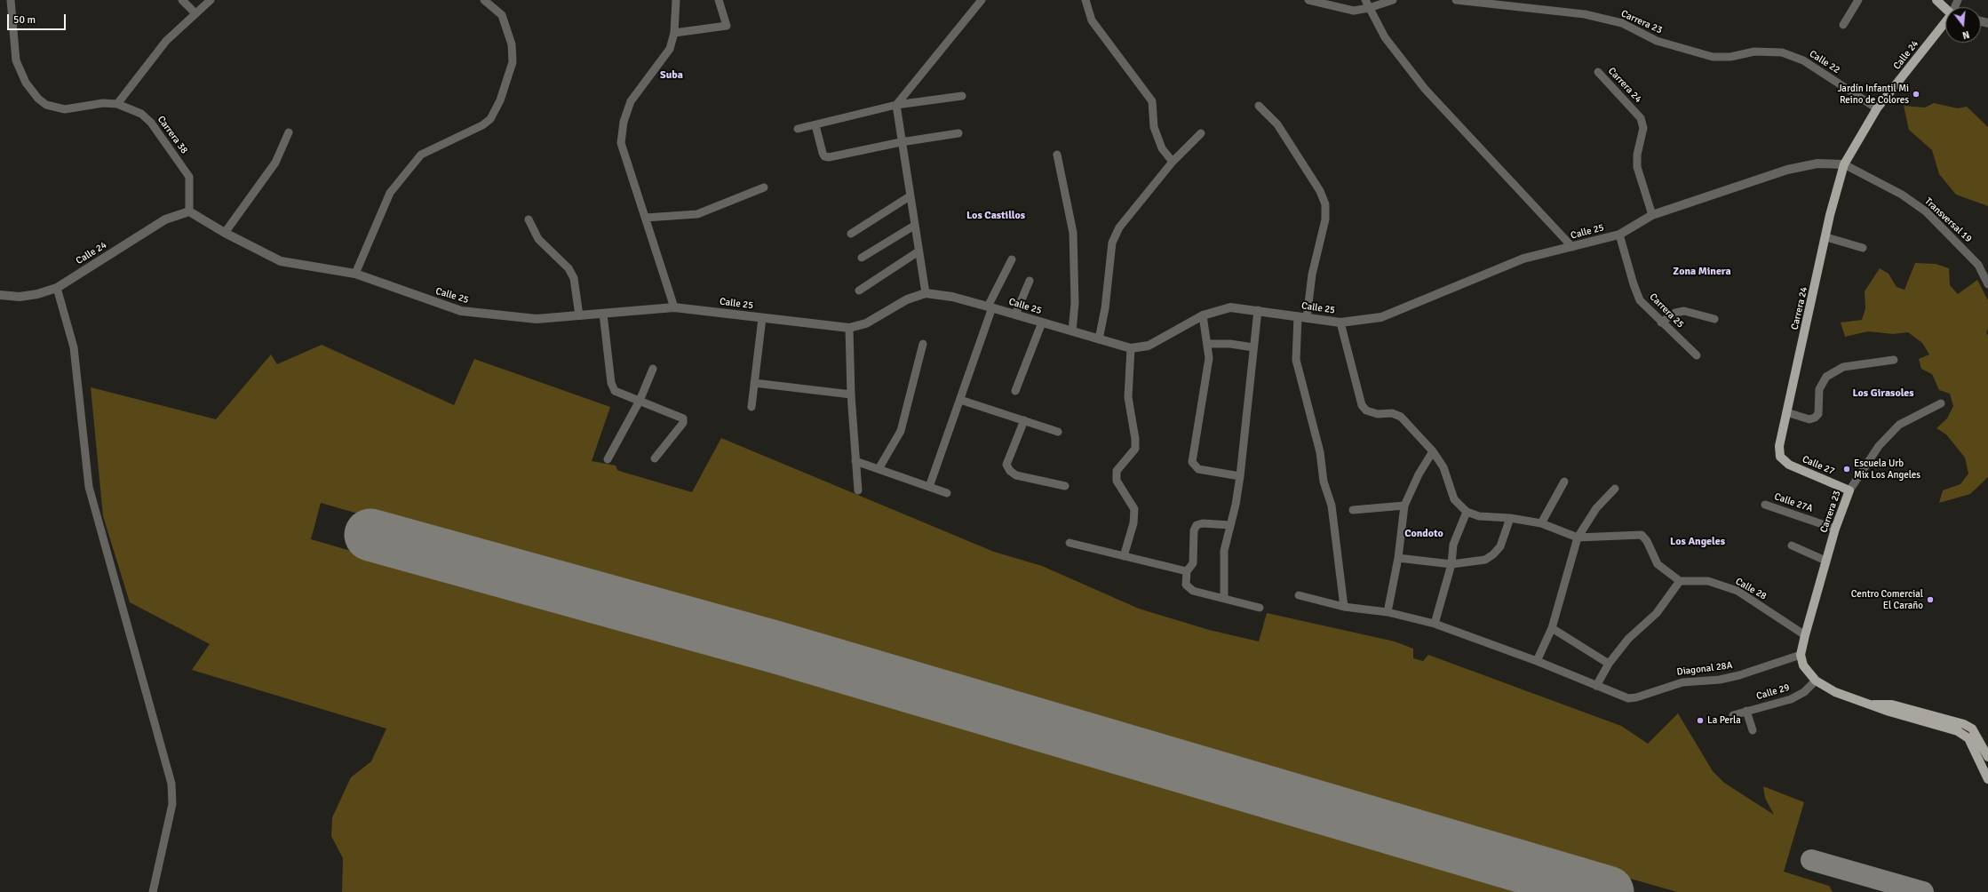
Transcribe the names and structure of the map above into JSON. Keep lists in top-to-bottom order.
{
  "streets": {
    "main road": [
      "Carrera 23",
      "Calle 24",
      "Carrera 24",
      "Calle 27"
    ],
    "street": [
      "Calle 22",
      "Carrera 38",
      "Transversal 19",
      "Calle 25",
      "Carrera 25",
      "Calle 27A",
      "Calle 28",
      "Diagonal 28A",
      "Calle 29"
    ]
  },
  "crossings": [
    ["Carrera 23", "Calle 22"],
    ["Carrera 23", "Calle 27"],
    ["Carrera 23", "Calle 27A"],
    ["Carrera 23", "Calle 28"],
    ["Carrera 23", "Diagonal 28A"],
    ["Carrera 23", "Calle 29"],
    ["Calle 24", "Calle 22"],
    ["Calle 24", "Carrera 24"],
    ["Calle 24", "Carrera 38"],
    ["Calle 24", "Transversal 19"],
    ["Calle 24", "Calle 25"],
    ["Carrera 24", "Transversal 19"],
    ["Carrera 24", "Calle 25"],
    ["Carrera 24", "Calle 27"],
    ["Carrera 38", "Calle 25"],
    ["Transversal 19", "Calle 25"],
    ["Calle 25", "Carrera 25"]
  ],
  "districts": [
    "Suba",
    "Los Castillos",
    "Zona Minera",
    "Los Girasoles",
    "Condoto",
    "Los Angeles"
  ],
  "places": [
    "Jardín Infantil Mi Reino de Colores",
    "Escuela Urb Mix Los Angeles",
    "Centro Comercial El Caraño",
    "La Perla"
  ],
  "scale_bar": "50 m",
  "north": "bottom"
}
